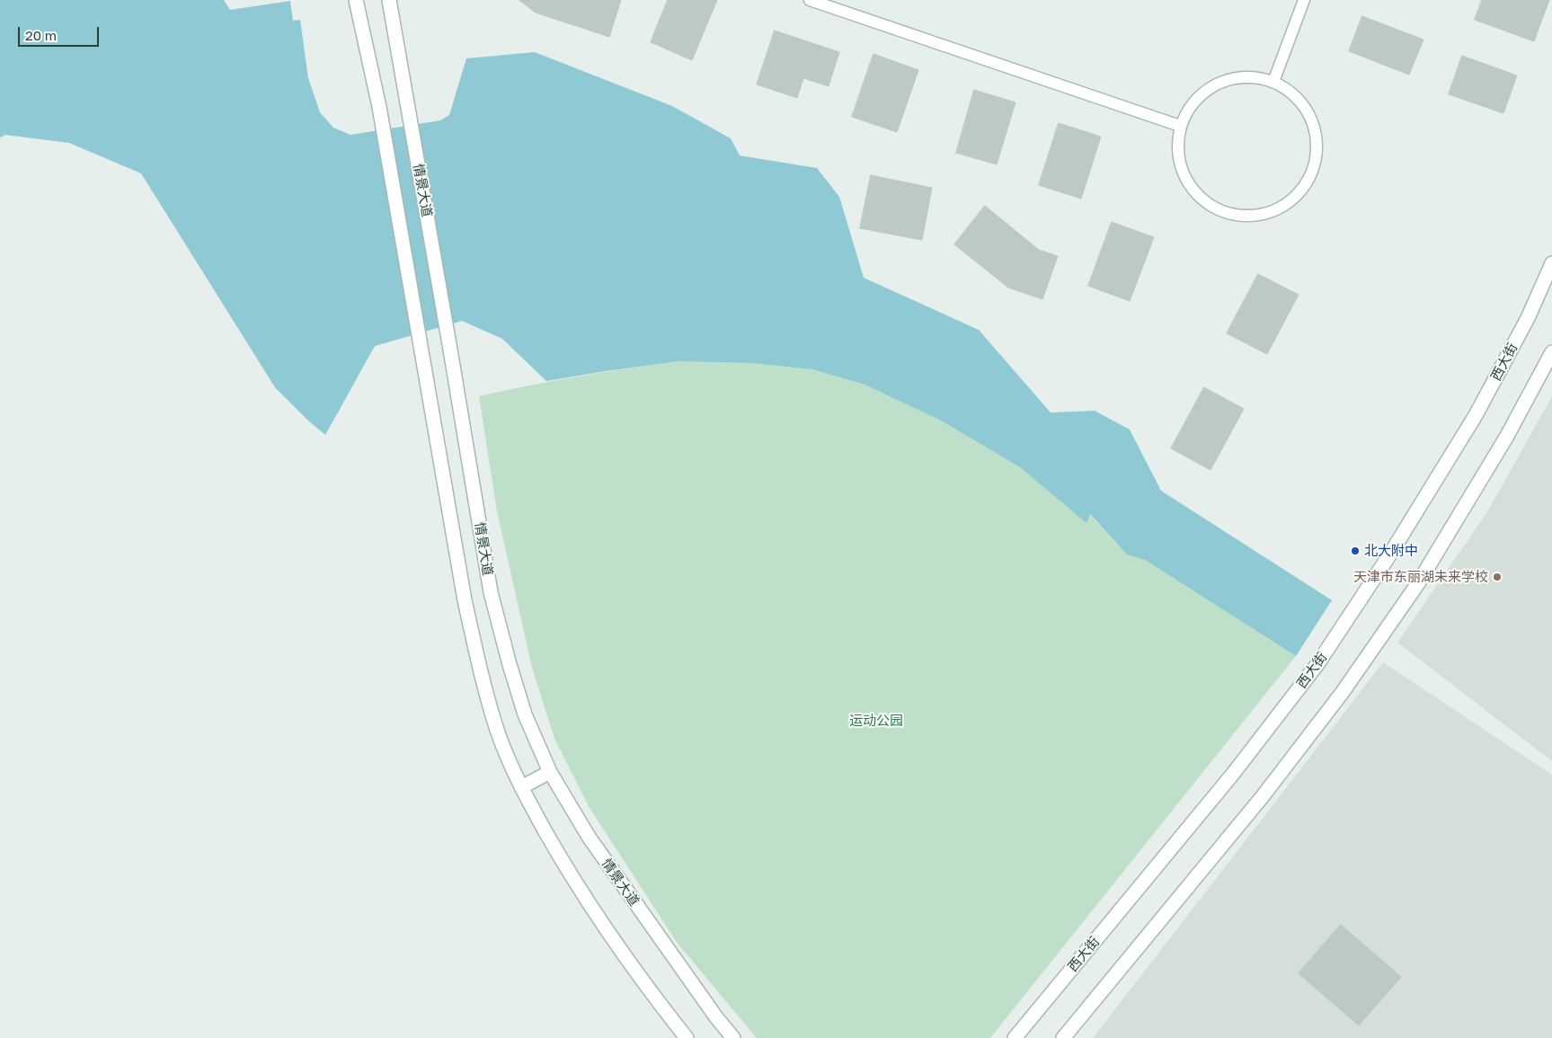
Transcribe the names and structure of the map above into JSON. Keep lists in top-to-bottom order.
{
  "streets": {
    "street": ["情景大道", "西大街"]
  },
  "parks": ["运动公园"],
  "places": ["北大附中", "天津市东丽湖未来学校"],
  "scale_bar": "20 m"
}
